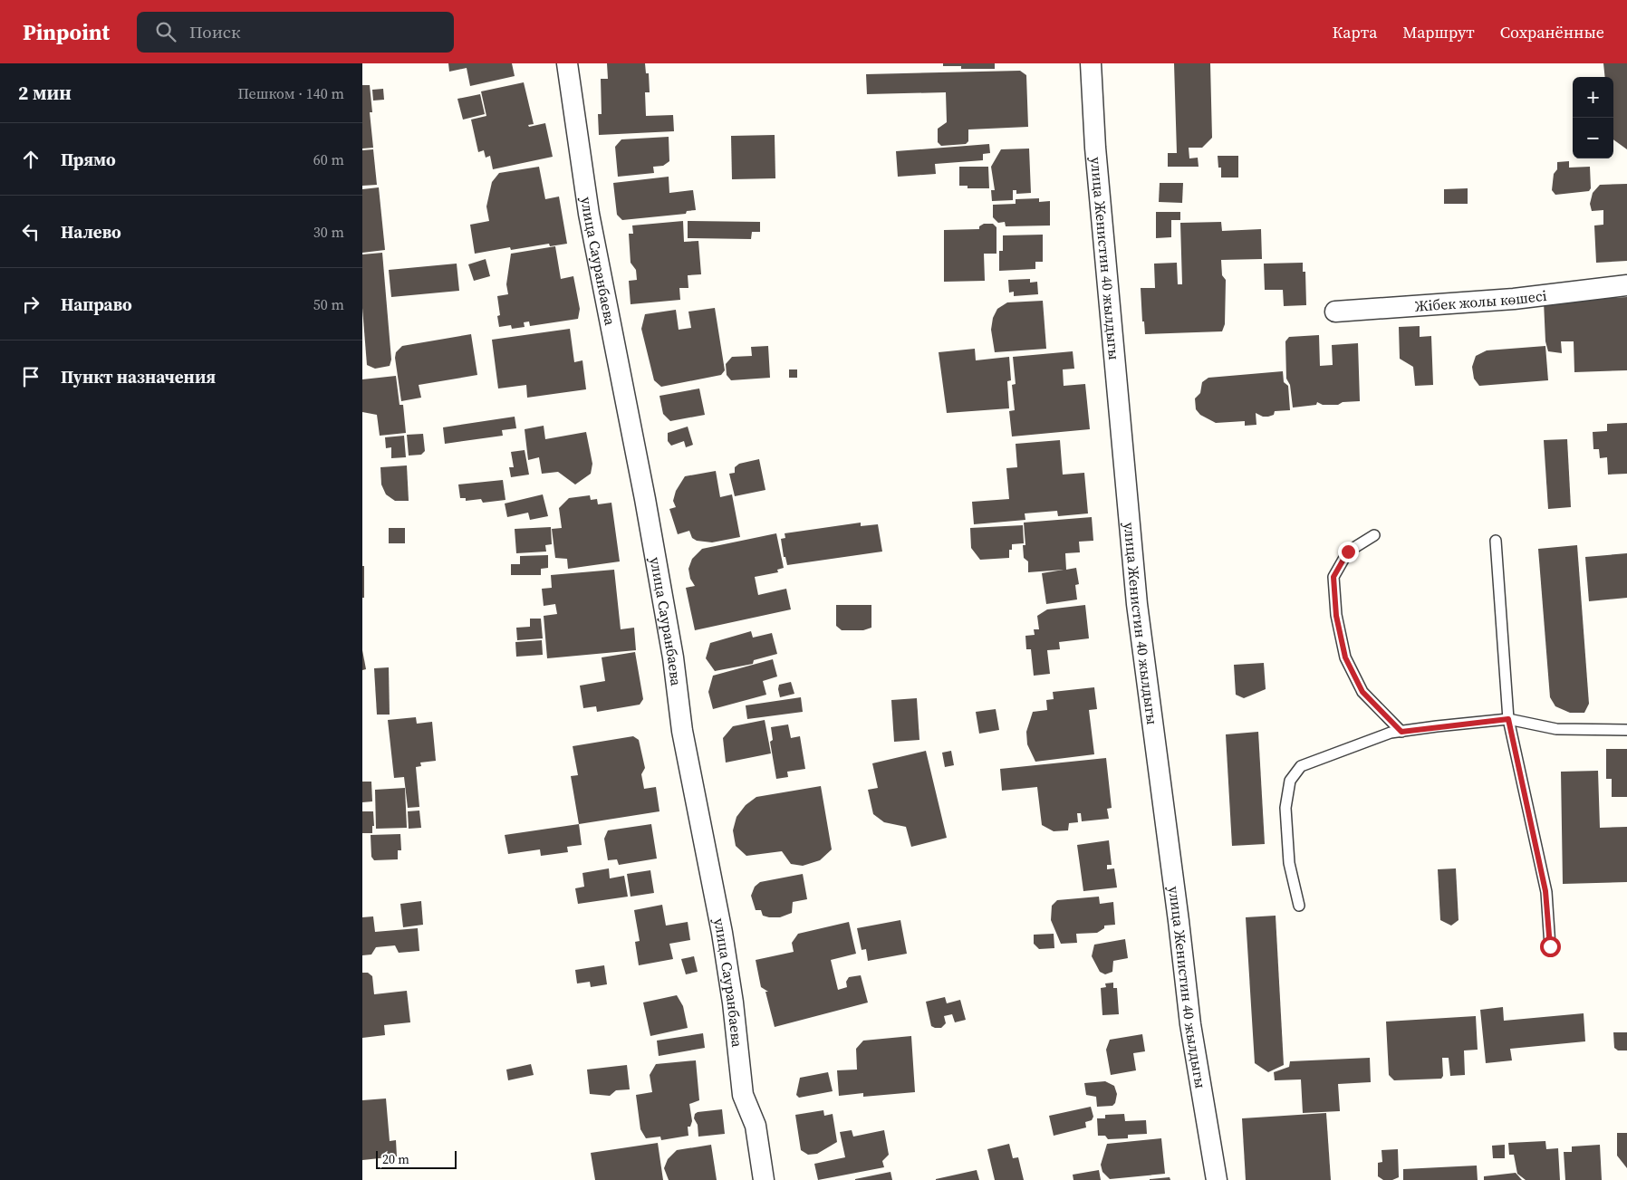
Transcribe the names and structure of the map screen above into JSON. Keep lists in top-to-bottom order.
{
  "streets": {
    "street": ["улица Женистин 40 жылдыгы", "улица Сауранбаева", "Жібек жолы көшесі"]
  },
  "scale_bar": "20 m",
  "page": {
    "header": "Pinpoint",
    "search": "Поиск",
    "nav": ["Карта", "Маршрут", "Сохранённые"],
    "heading": ["2 мин", "Пешком · 140 m"],
    "map_buttons": ["+", "−"],
    "list": [
      ["Прямо", "60 m"],
      ["Налево", "30 m"],
      ["Направо", "50 m"],
      "Пункт назначения"
    ],
    "scale": "20 m"
  }
}
